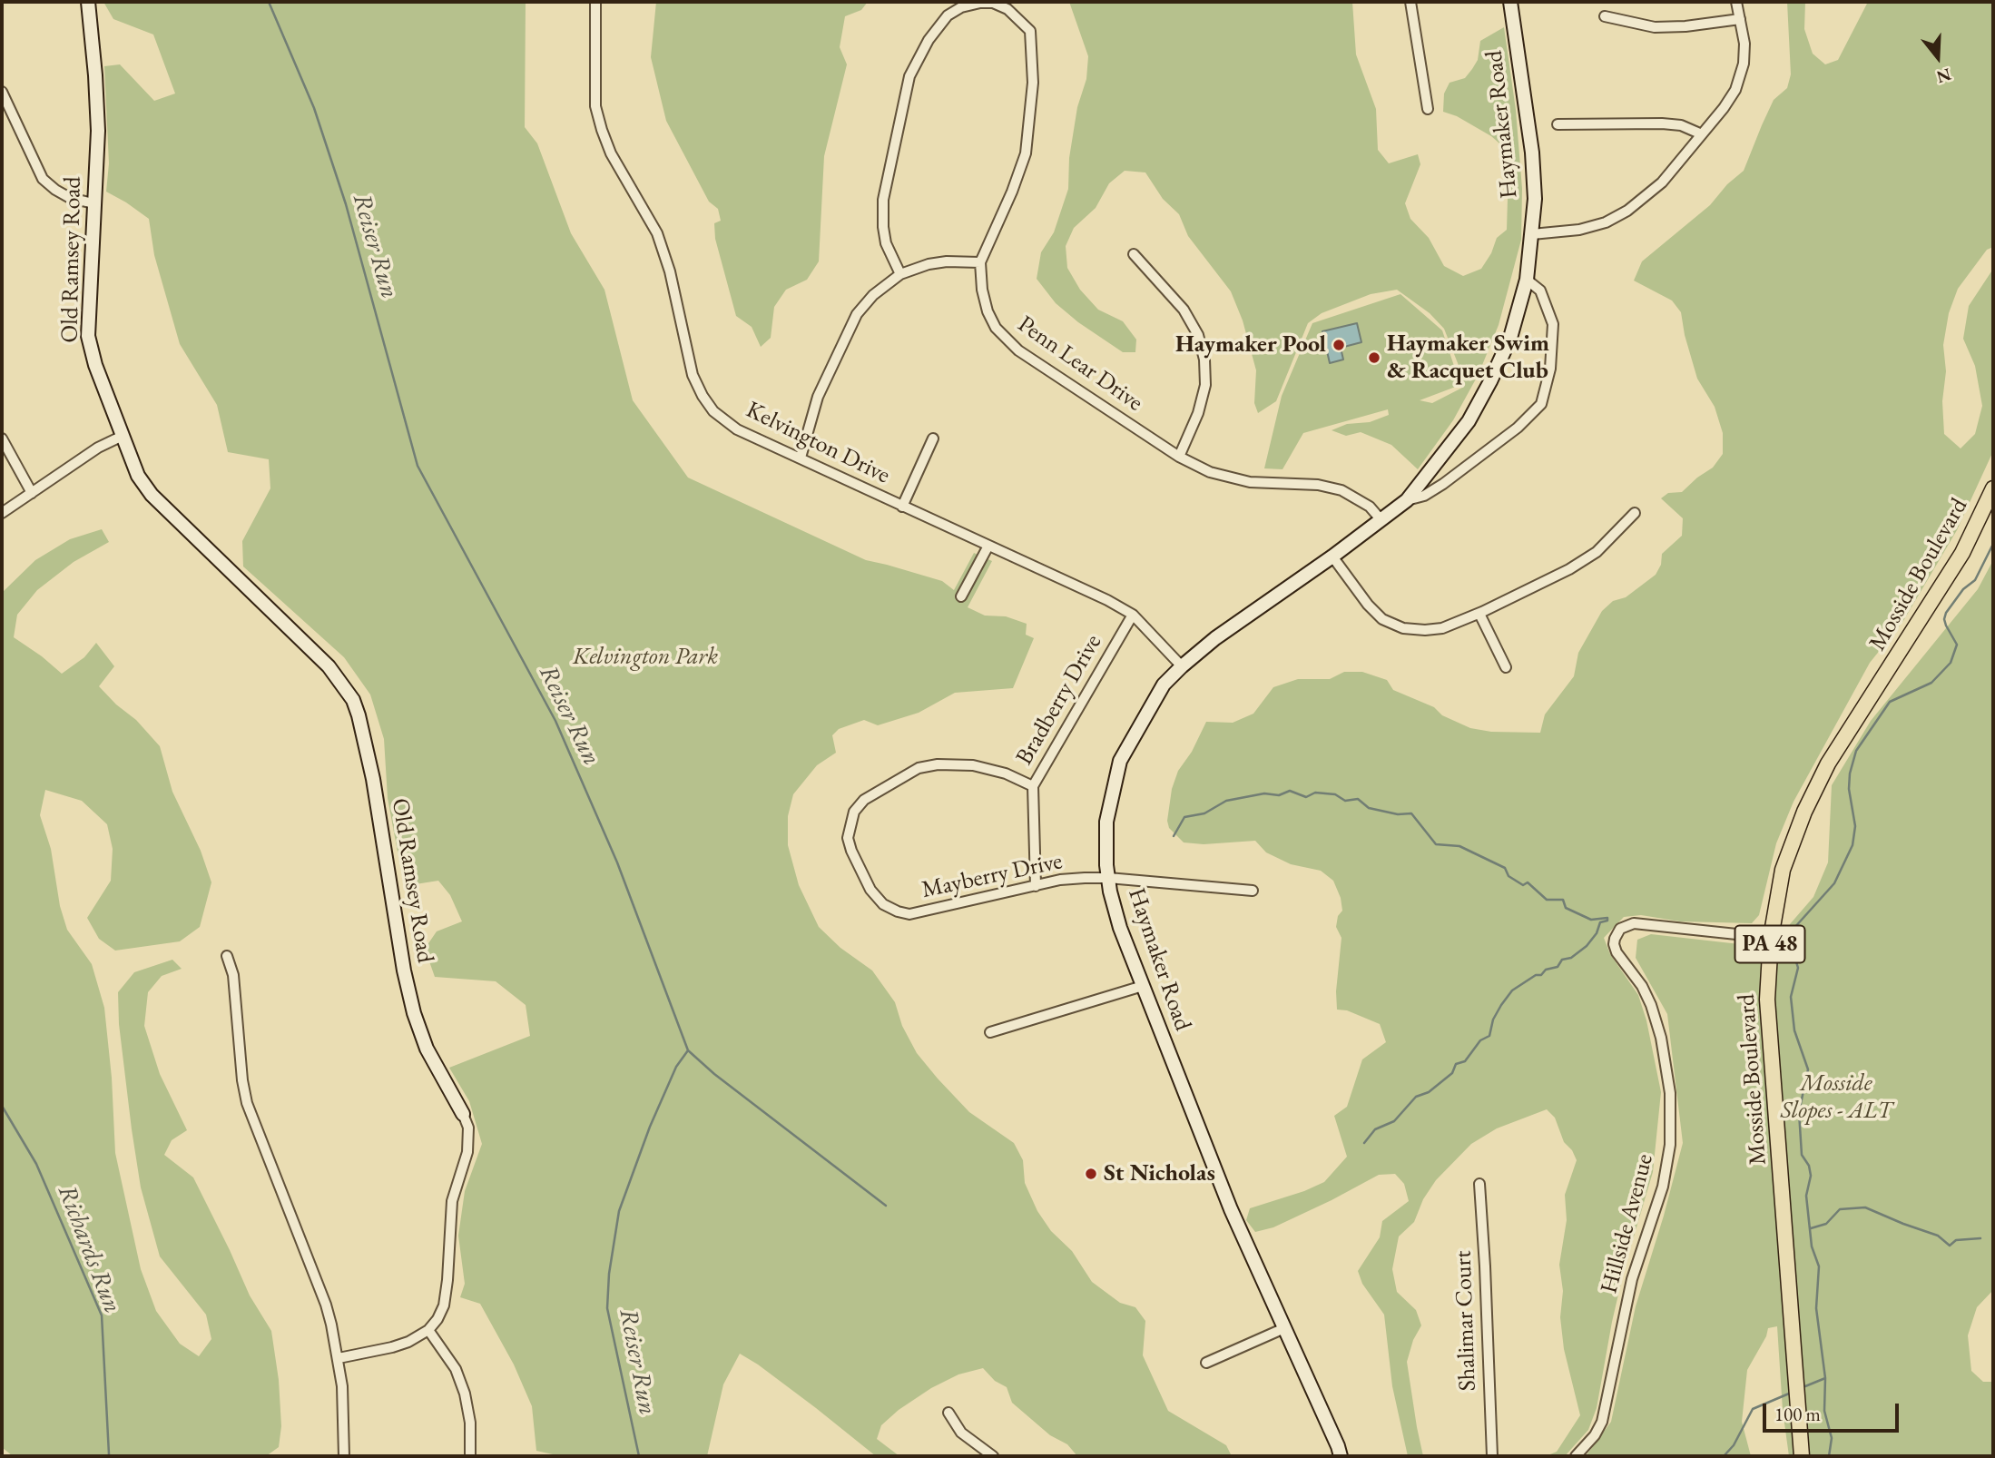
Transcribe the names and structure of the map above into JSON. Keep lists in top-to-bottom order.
{
  "streets": {
    "main road": [
      "Haymaker Road",
      "Old Ramsey Road",
      "Mosside Boulevard",
      "PA 48"
    ],
    "street": [
      "Penn Lear Drive",
      "Kelvington Drive",
      "Bradberry Drive",
      "Mayberry Drive",
      "Hillside Avenue",
      "Shalimar Court"
    ]
  },
  "crossings": [
    ["Haymaker Road", "Penn Lear Drive"],
    ["Haymaker Road", "Kelvington Drive"],
    ["Haymaker Road", "Mayberry Drive"],
    ["Kelvington Drive", "Bradberry Drive"],
    ["Mosside Boulevard", "Hillside Avenue"],
    ["Bradberry Drive", "Mayberry Drive"]
  ],
  "water": ["Reiser Run", "Richards Run"],
  "parks": ["Kelvington Park", "Mosside Slopes - ALT"],
  "places": ["Haymaker Pool", "Haymaker Swim & Racquet Club", "St Nicholas"],
  "scale_bar": "100 m",
  "north": "bottom"
}
